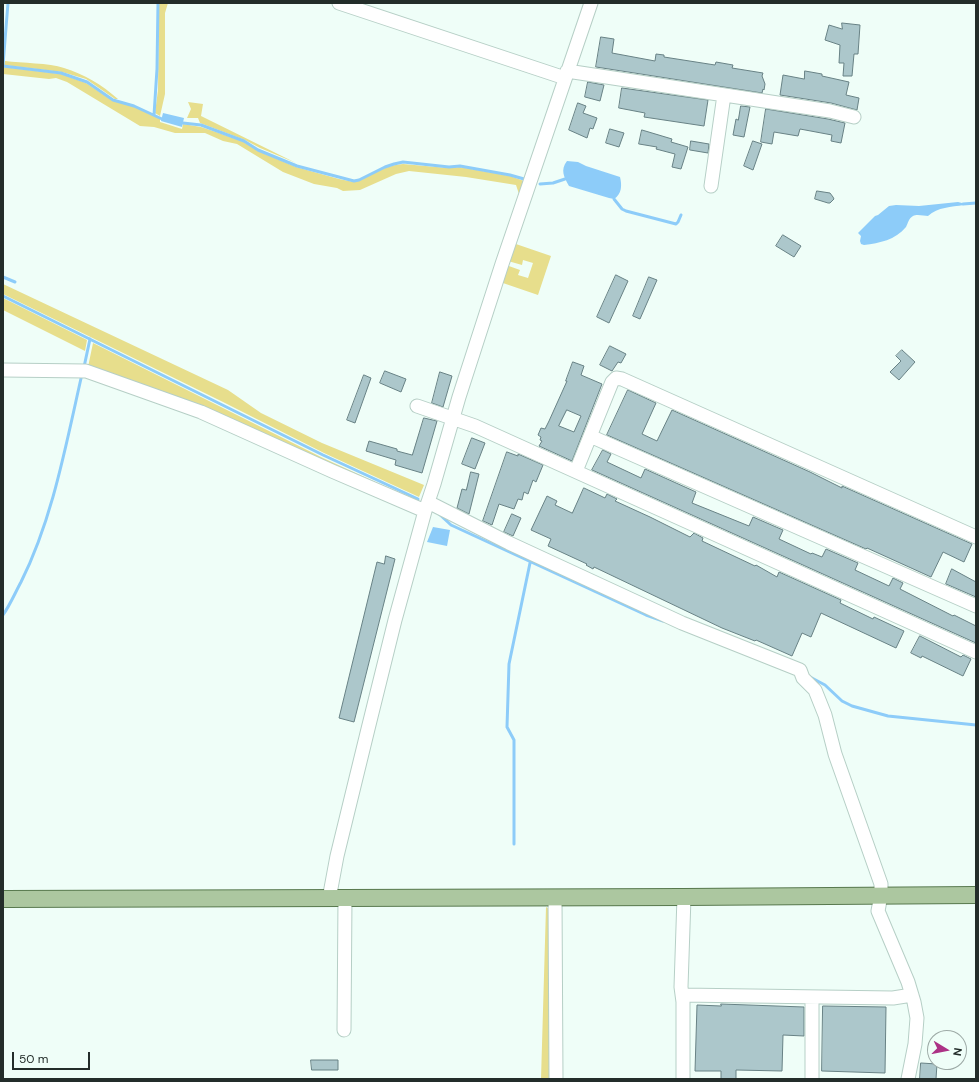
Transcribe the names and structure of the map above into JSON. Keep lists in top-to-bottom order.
{
  "scale_bar": "50 m",
  "north": "right"
}
